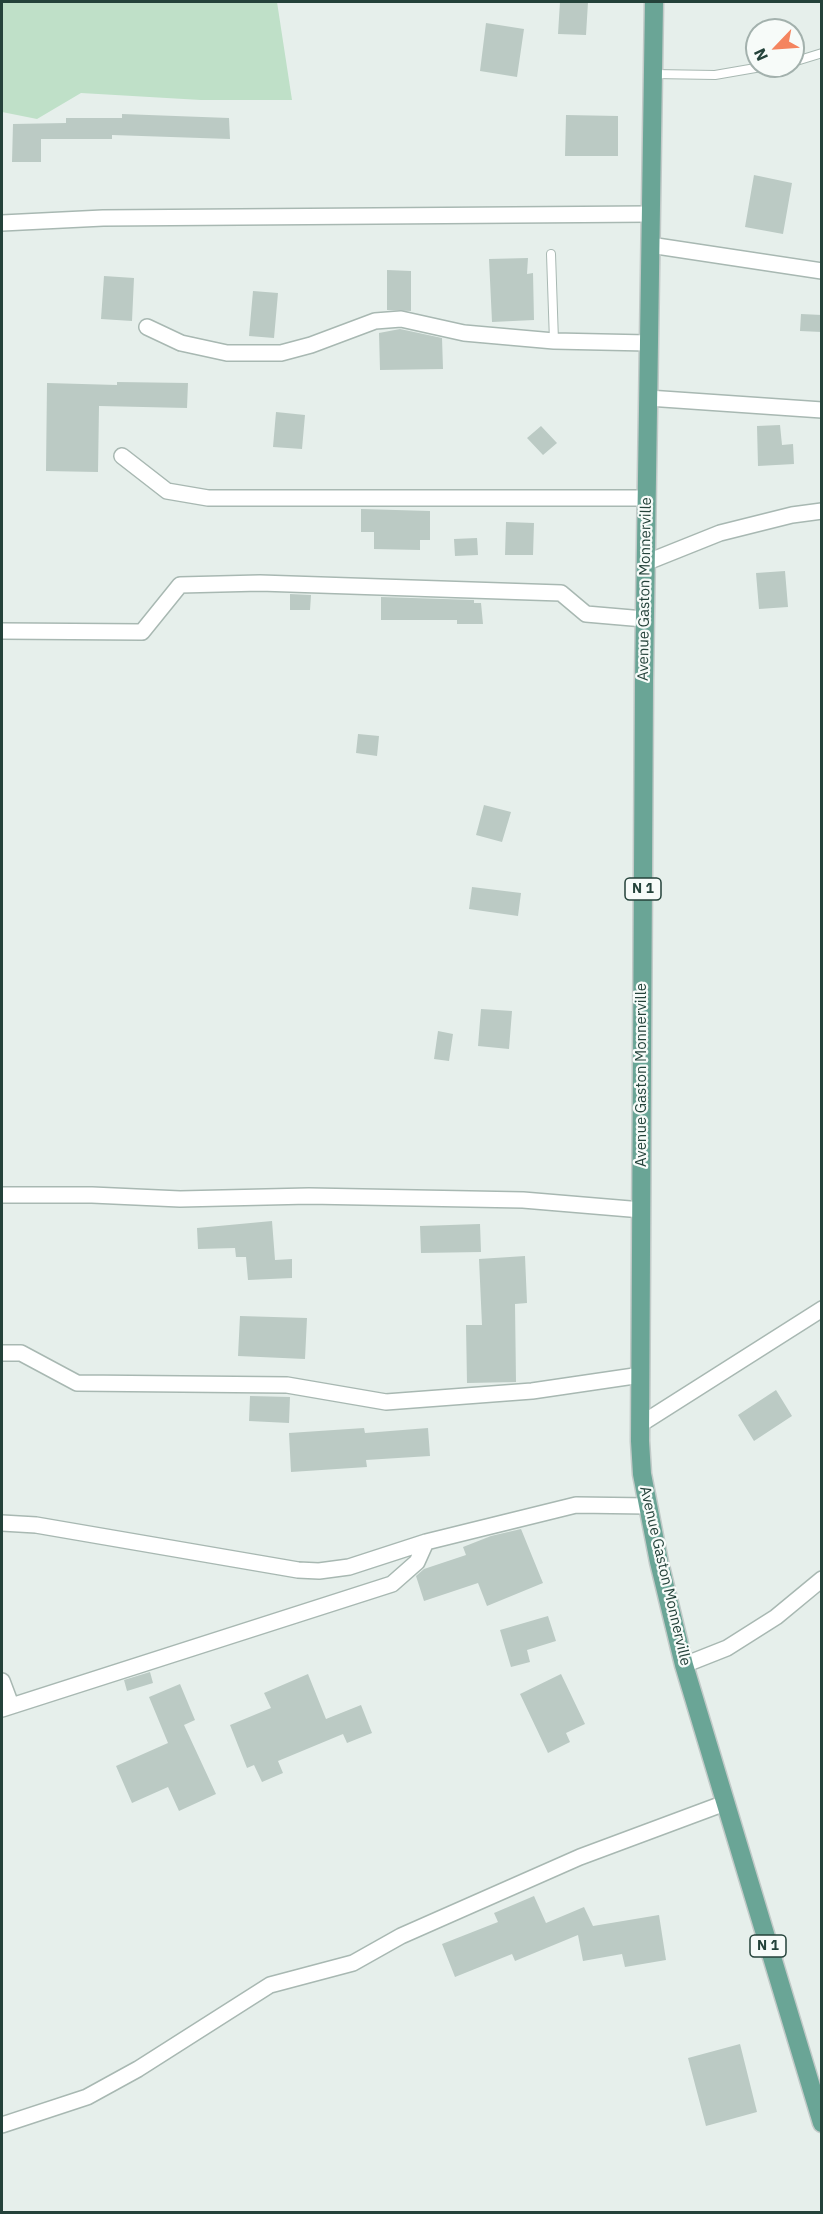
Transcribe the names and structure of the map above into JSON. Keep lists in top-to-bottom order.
{
  "streets": {
    "main road": ["Avenue Gaston Monnerville", "N 1"]
  },
  "north": "bottom left"
}
